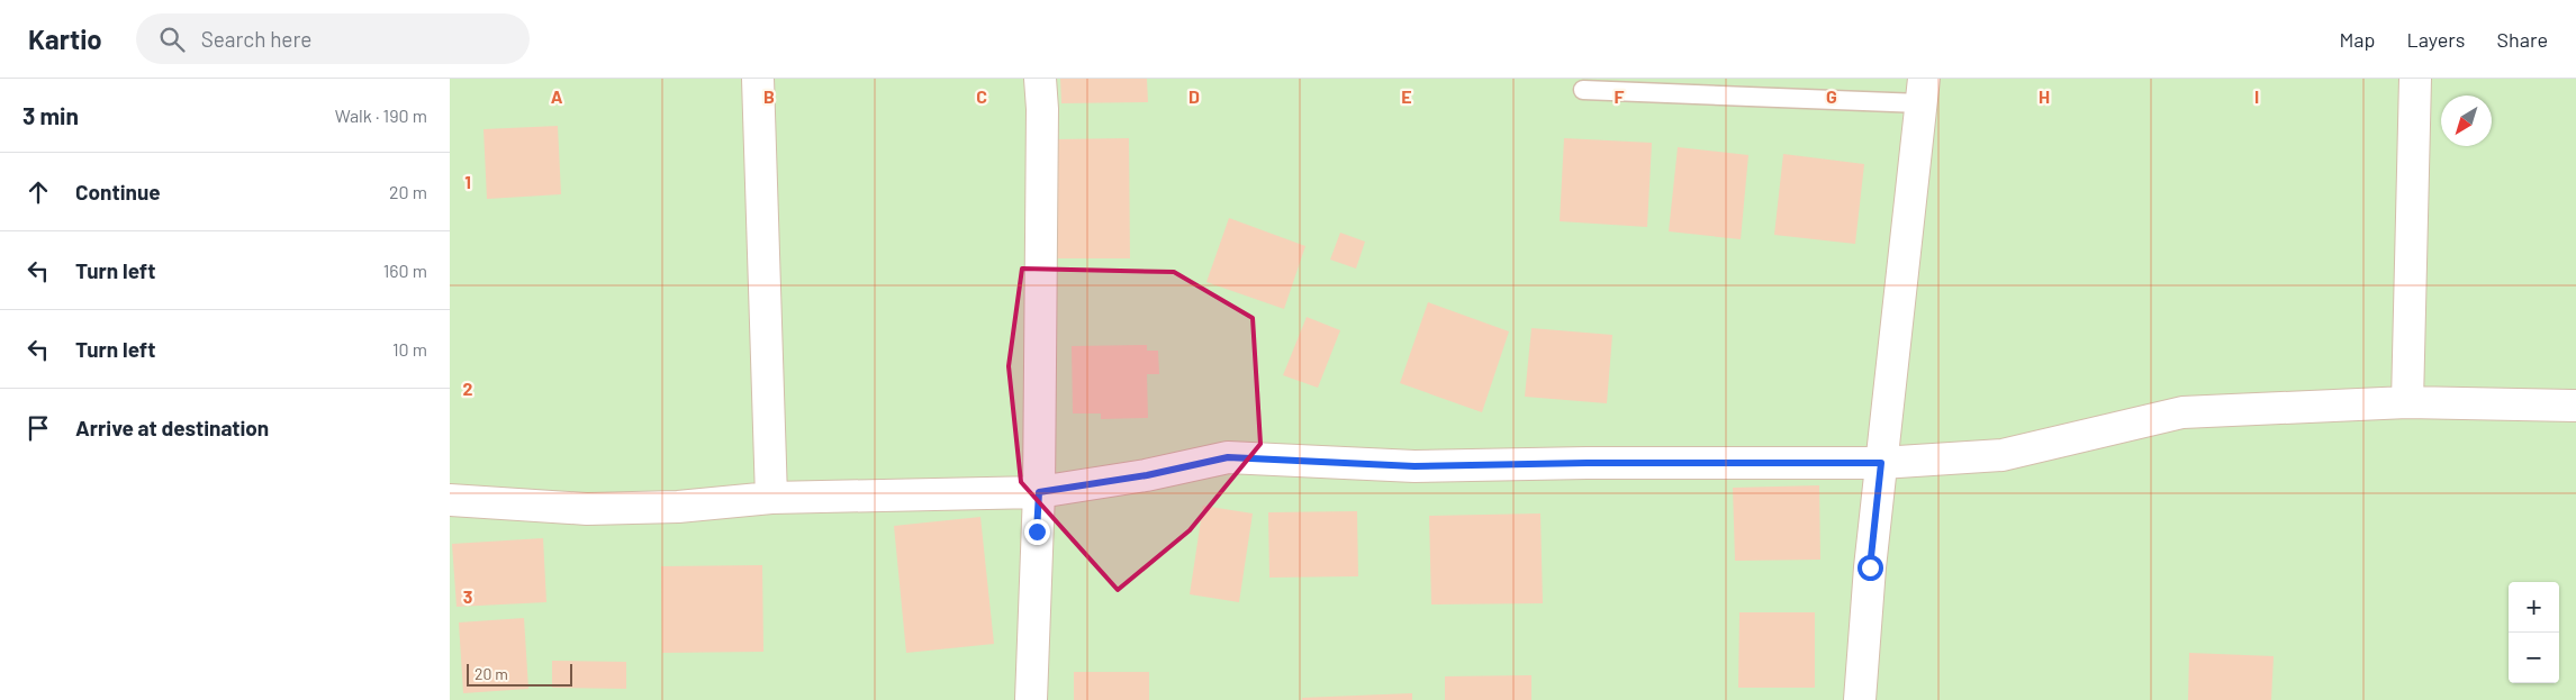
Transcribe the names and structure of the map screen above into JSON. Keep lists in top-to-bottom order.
{
  "scale_bar": "20 m",
  "north": "bottom left",
  "page": {
    "header": "Kartio",
    "search": "Search here",
    "nav": ["Map", "Layers", "Share"],
    "heading": ["3 min", "Walk · 190 m"],
    "list": [
      ["Continue", "20 m"],
      ["Turn left", "160 m"],
      ["Turn left", "10 m"],
      "Arrive at destination"
    ],
    "map_buttons": ["+", "−"],
    "scale": "20 m"
  },
  "grid": {
    "columns": [
      "A",
      "B",
      "C",
      "D",
      "E",
      "F",
      "G",
      "H",
      "I"
    ],
    "rows": ["1", "2", "3"]
  }
}
